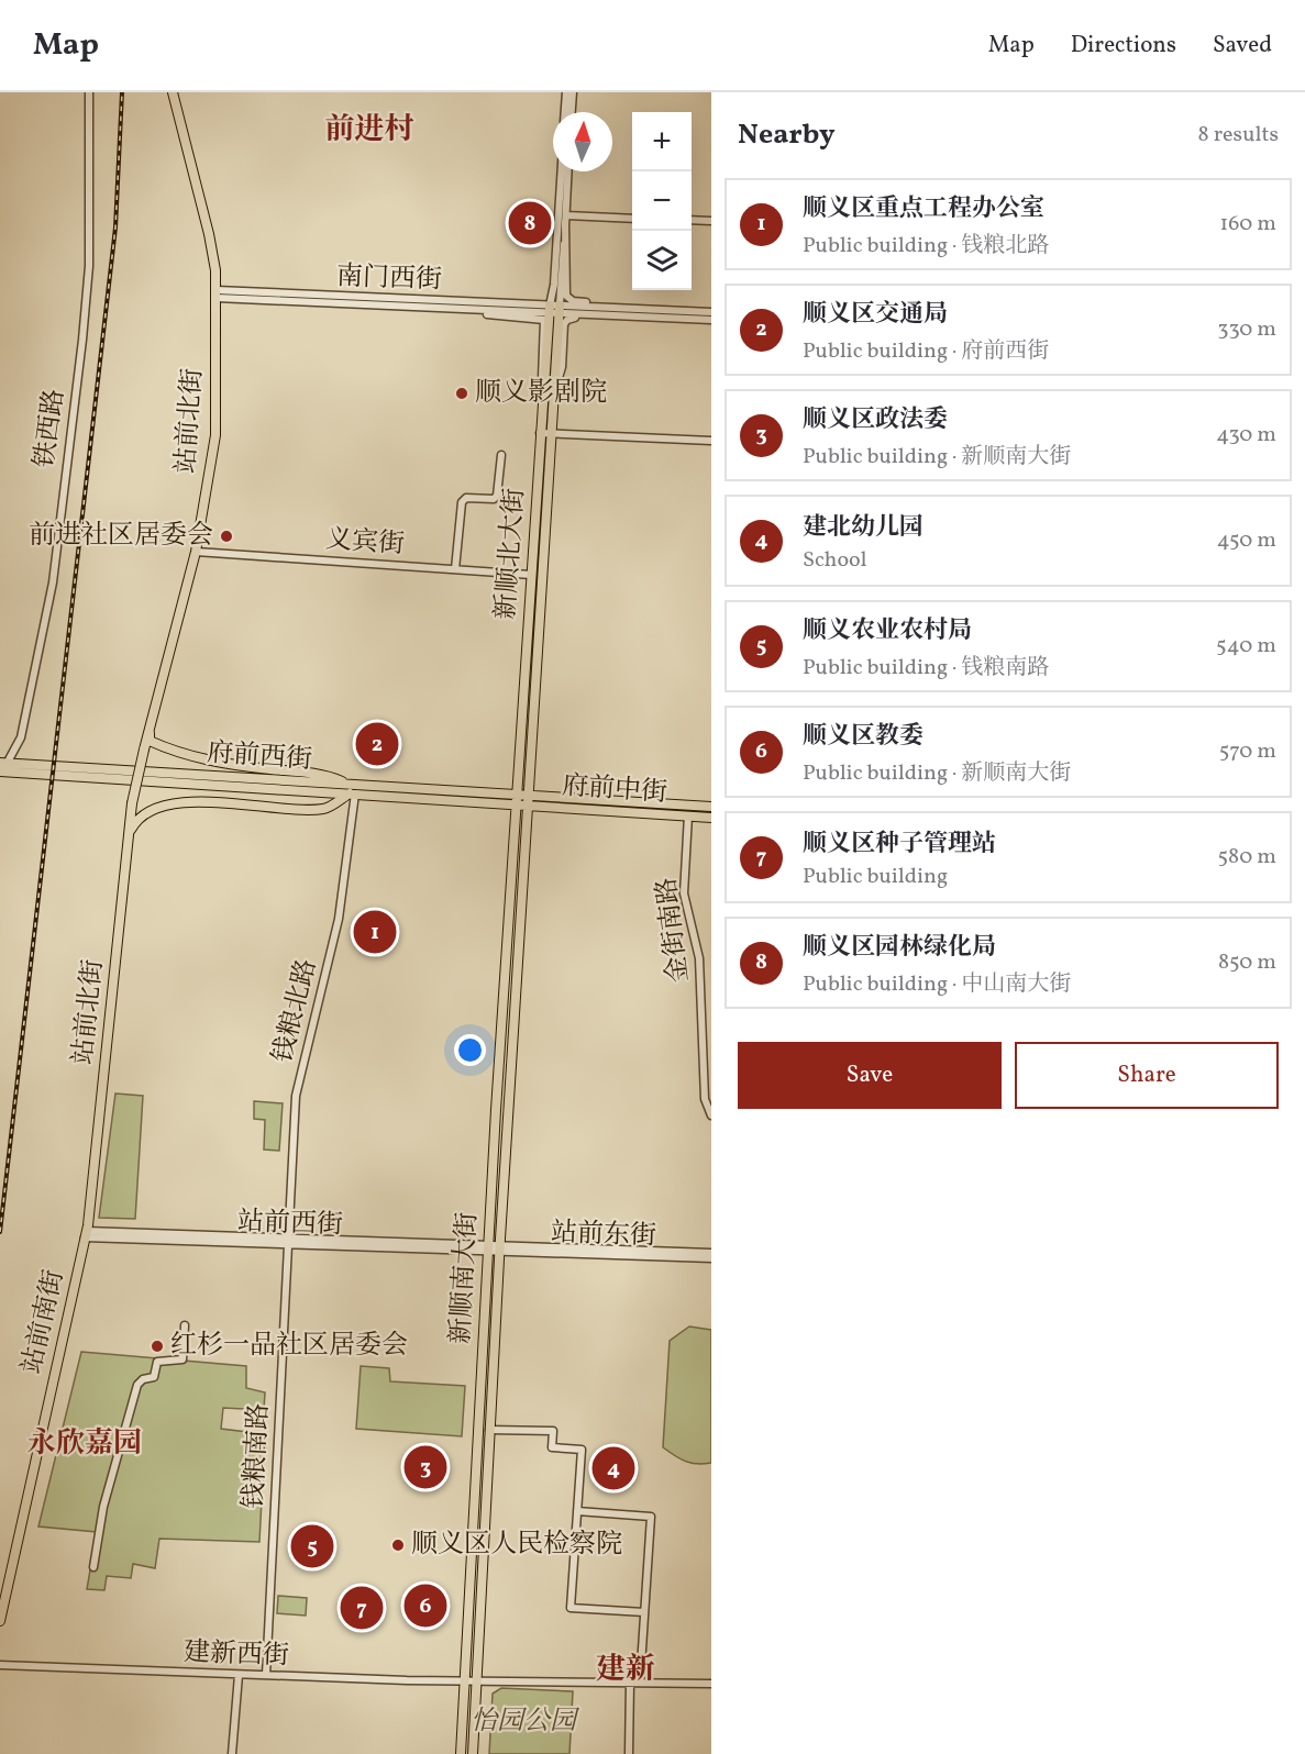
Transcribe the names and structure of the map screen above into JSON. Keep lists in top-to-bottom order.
{
  "streets": {
    "main road": [
      "站前北街",
      "新顺北大街",
      "府前西街",
      "府前中街",
      "新顺南大街",
      "站前南街"
    ],
    "street": [
      "南门西街",
      "铁西路",
      "义宾街",
      "金街南路",
      "钱粮北路",
      "站前西街",
      "站前东街",
      "钱粮南路",
      "建新西街"
    ]
  },
  "crossings": [
    ["南门西街", "站前北街"],
    ["南门西街", "新顺北大街"],
    ["站前北街", "义宾街"],
    ["站前北街", "站前西街"],
    ["站前北街", "站前南街"],
    ["铁西路", "府前西街"],
    ["义宾街", "新顺北大街"],
    ["新顺北大街", "府前西街"],
    ["新顺北大街", "府前中街"],
    ["新顺北大街", "新顺南大街"],
    ["府前西街", "府前中街"],
    ["府前西街", "钱粮北路"],
    ["府前西街", "新顺南大街"],
    ["府前中街", "金街南路"],
    ["府前中街", "新顺南大街"],
    ["钱粮北路", "站前西街"],
    ["钱粮北路", "钱粮南路"],
    ["站前西街", "站前东街"],
    ["站前西街", "新顺南大街"],
    ["站前西街", "站前南街"],
    ["站前西街", "钱粮南路"],
    ["站前东街", "新顺南大街"],
    ["新顺南大街", "建新西街"],
    ["钱粮南路", "建新西街"]
  ],
  "districts": ["前进村", "永欣嘉园", "建新"],
  "parks": ["怡园公园"],
  "places": [
    "顺义影剧院",
    "前进社区居委会",
    "红杉一品社区居委会",
    "顺义区人民检察院"
  ],
  "north": "top",
  "page": {
    "header": "Map",
    "nav": ["Map", "Directions", "Saved"],
    "heading": ["Nearby", "8 results"],
    "map_buttons": ["+", "−"],
    "list": [
      {
        "mark": "1",
        "name": "顺义区重点工程办公室",
        "note": "Public building · 钱粮北路",
        "value": "160 m"
      },
      {
        "mark": "2",
        "name": "顺义区交通局",
        "note": "Public building · 府前西街",
        "value": "330 m"
      },
      {
        "mark": "3",
        "name": "顺义区政法委",
        "note": "Public building · 新顺南大街",
        "value": "430 m"
      },
      {
        "mark": "4",
        "name": "建北幼儿园",
        "note": "School",
        "value": "450 m"
      },
      {
        "mark": "5",
        "name": "顺义农业农村局",
        "note": "Public building · 钱粮南路",
        "value": "540 m"
      },
      {
        "mark": "6",
        "name": "顺义区教委",
        "note": "Public building · 新顺南大街",
        "value": "570 m"
      },
      {
        "mark": "7",
        "name": "顺义区种子管理站",
        "note": "Public building",
        "value": "580 m"
      },
      {
        "mark": "8",
        "name": "顺义区园林绿化局",
        "note": "Public building · 中山南大街",
        "value": "850 m"
      }
    ],
    "pins": [
      "8",
      "2",
      "1",
      "3",
      "4",
      "5",
      "6",
      "7"
    ],
    "buttons": ["Save", "Share"]
  }
}
